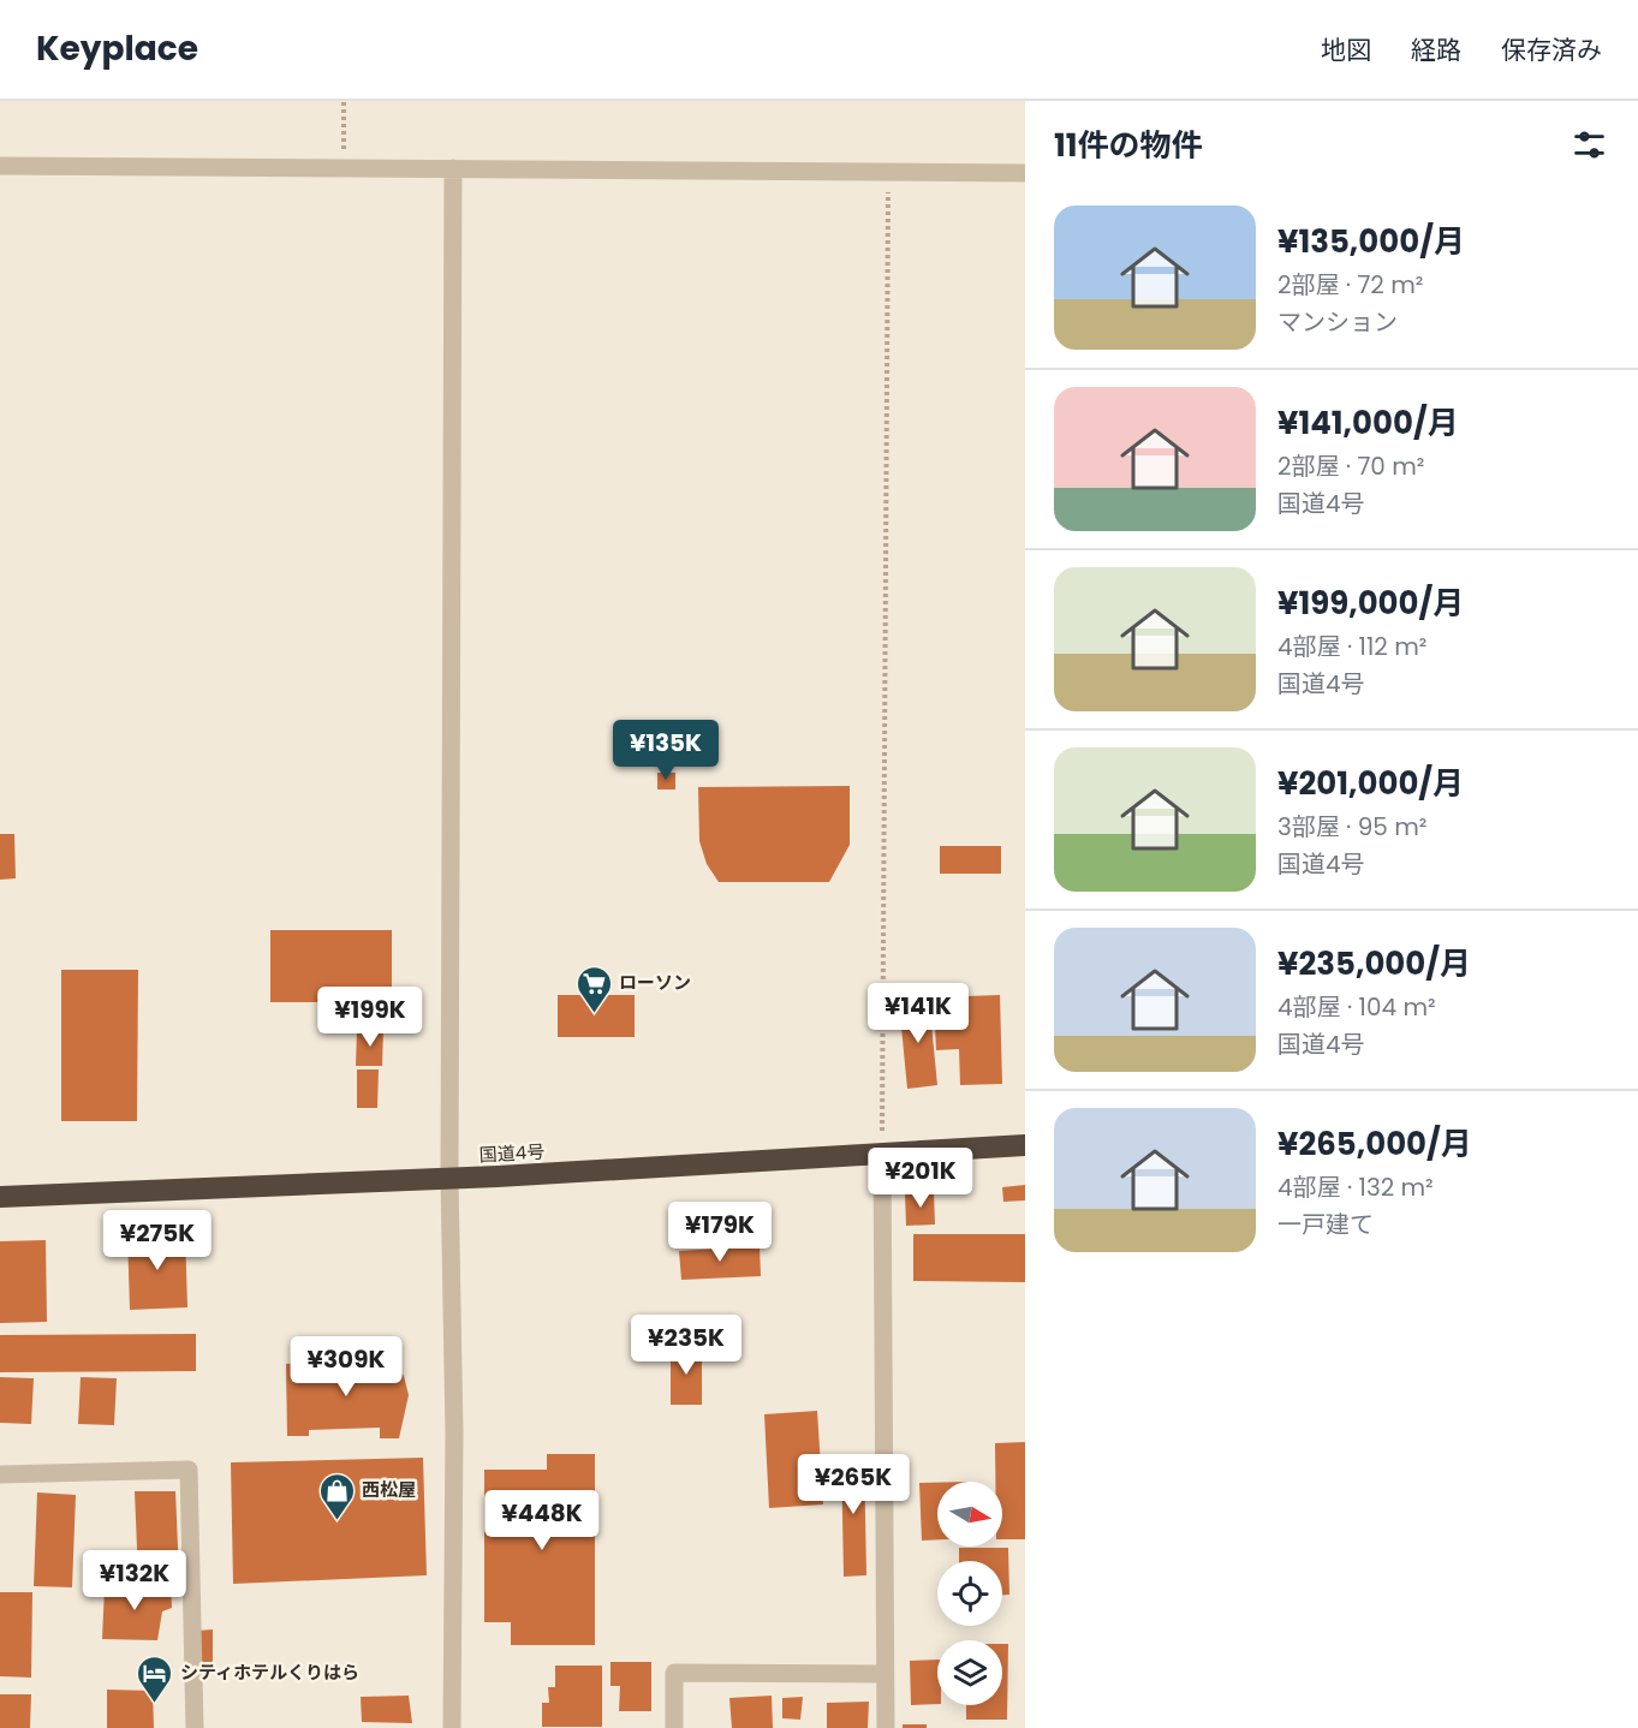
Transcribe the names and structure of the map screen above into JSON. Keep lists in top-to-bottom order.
{
  "streets": {
    "highway": ["国道4号"]
  },
  "places": {
    "supermarket": ["ローソン"],
    "shop": ["西松屋"],
    "hotel": ["シティホテルくりはら"]
  },
  "north": "right",
  "page": {
    "header": "Keyplace",
    "nav": ["地図", "経路", "保存済み"],
    "heading": "11件の物件",
    "list": [
      {
        "name": "¥135,000/月",
        "note": "2部屋 · 72 m² · マンション"
      },
      {
        "name": "¥141,000/月",
        "note": "2部屋 · 70 m² · 国道4号"
      },
      {
        "name": "¥199,000/月",
        "note": "4部屋 · 112 m² · 国道4号"
      },
      {
        "name": "¥201,000/月",
        "note": "3部屋 · 95 m² · 国道4号"
      },
      {
        "name": "¥235,000/月",
        "note": "4部屋 · 104 m² · 国道4号"
      },
      {
        "name": "¥265,000/月",
        "note": "4部屋 · 132 m² · 一戸建て"
      }
    ],
    "price": [
      "¥135K",
      "¥141K",
      "¥199K",
      "¥201K",
      "¥179K",
      "¥275K",
      "¥235K",
      "¥309K",
      "¥265K",
      "¥448K",
      "¥132K"
    ]
  }
}
